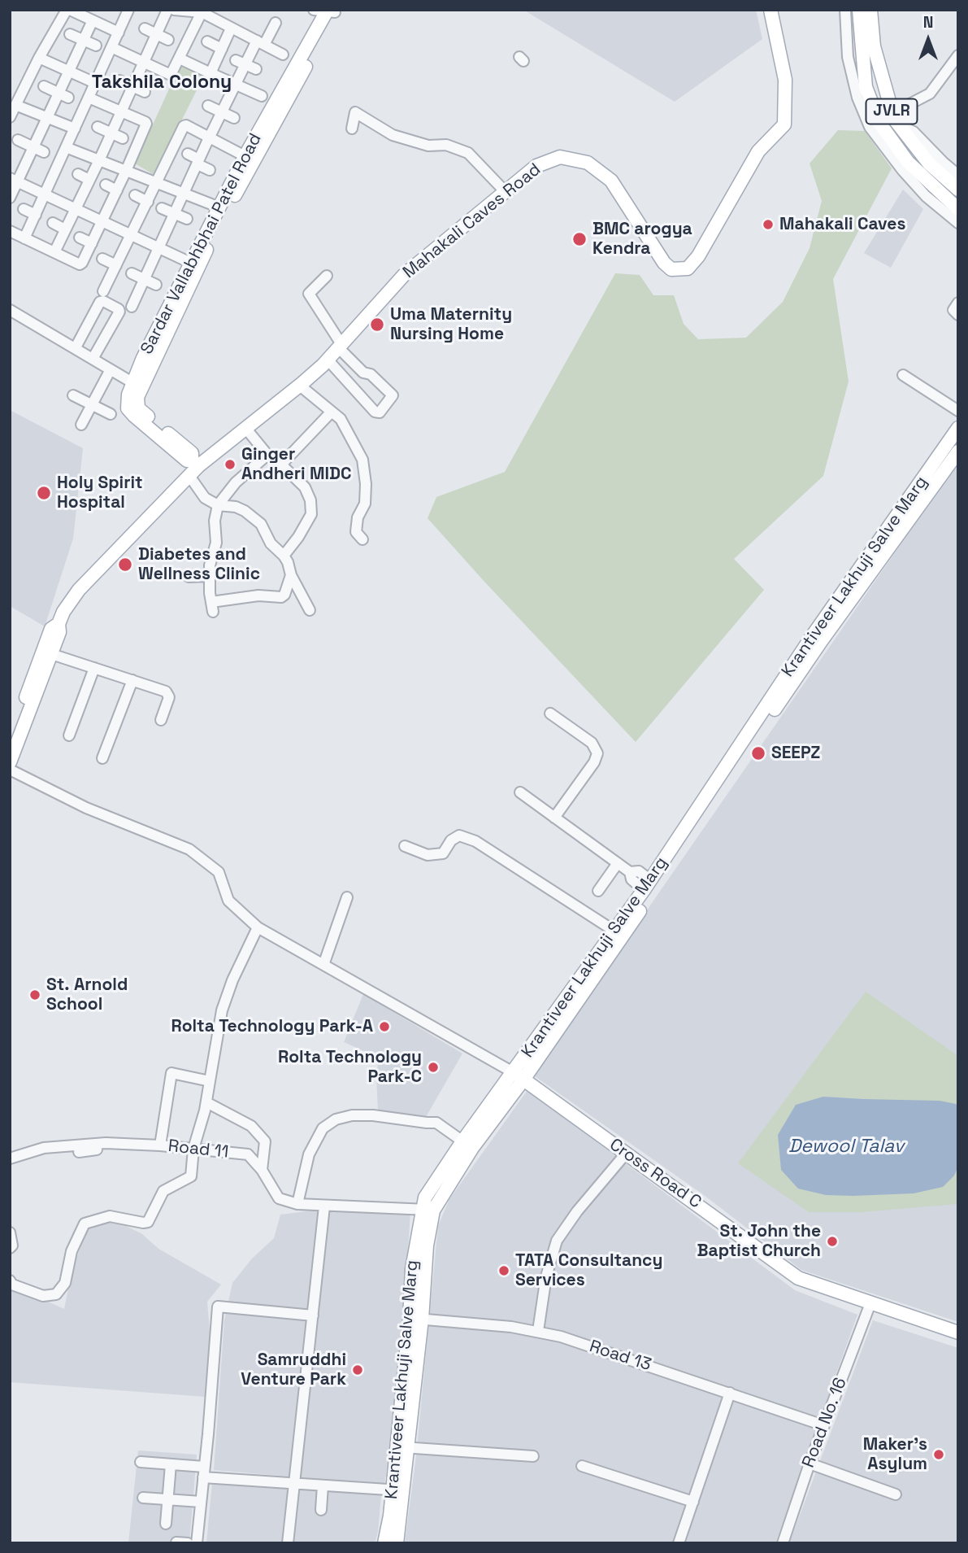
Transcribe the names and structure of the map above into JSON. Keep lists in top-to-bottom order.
{
  "streets": {
    "main road": [
      "JVLR",
      "Mahakali Caves Road",
      "Sardar Vallabhbhai Patel Road",
      "Krantiveer Lakhuji Salve Marg",
      "Cross Road C"
    ],
    "street": ["Road 11", "Road 13", "Road No. 16"]
  },
  "crossings": [
    ["Mahakali Caves Road", "Sardar Vallabhbhai Patel Road"],
    ["Krantiveer Lakhuji Salve Marg", "Road 11"],
    ["Krantiveer Lakhuji Salve Marg", "Cross Road C"],
    ["Krantiveer Lakhuji Salve Marg", "Road 13"],
    ["Cross Road C", "Road No. 16"],
    ["Road 13", "Road No. 16"]
  ],
  "districts": ["Takshila Colony"],
  "water": ["Dewool Talav"],
  "places": [
    "Mahakali Caves",
    "BMC arogya Kendra",
    "Uma Maternity Nursing Home",
    "Ginger Andheri MIDC",
    "Holy Spirit Hospital",
    "Diabetes and Wellness Clinic",
    "SEEPZ",
    "St. Arnold School",
    "Rolta Technology Park-A",
    "Rolta Technology Park-C",
    "St. John the Baptist Church",
    "TATA Consultancy Services",
    "Samruddhi Venture Park",
    "Maker's Asylum"
  ],
  "north": "top"
}
